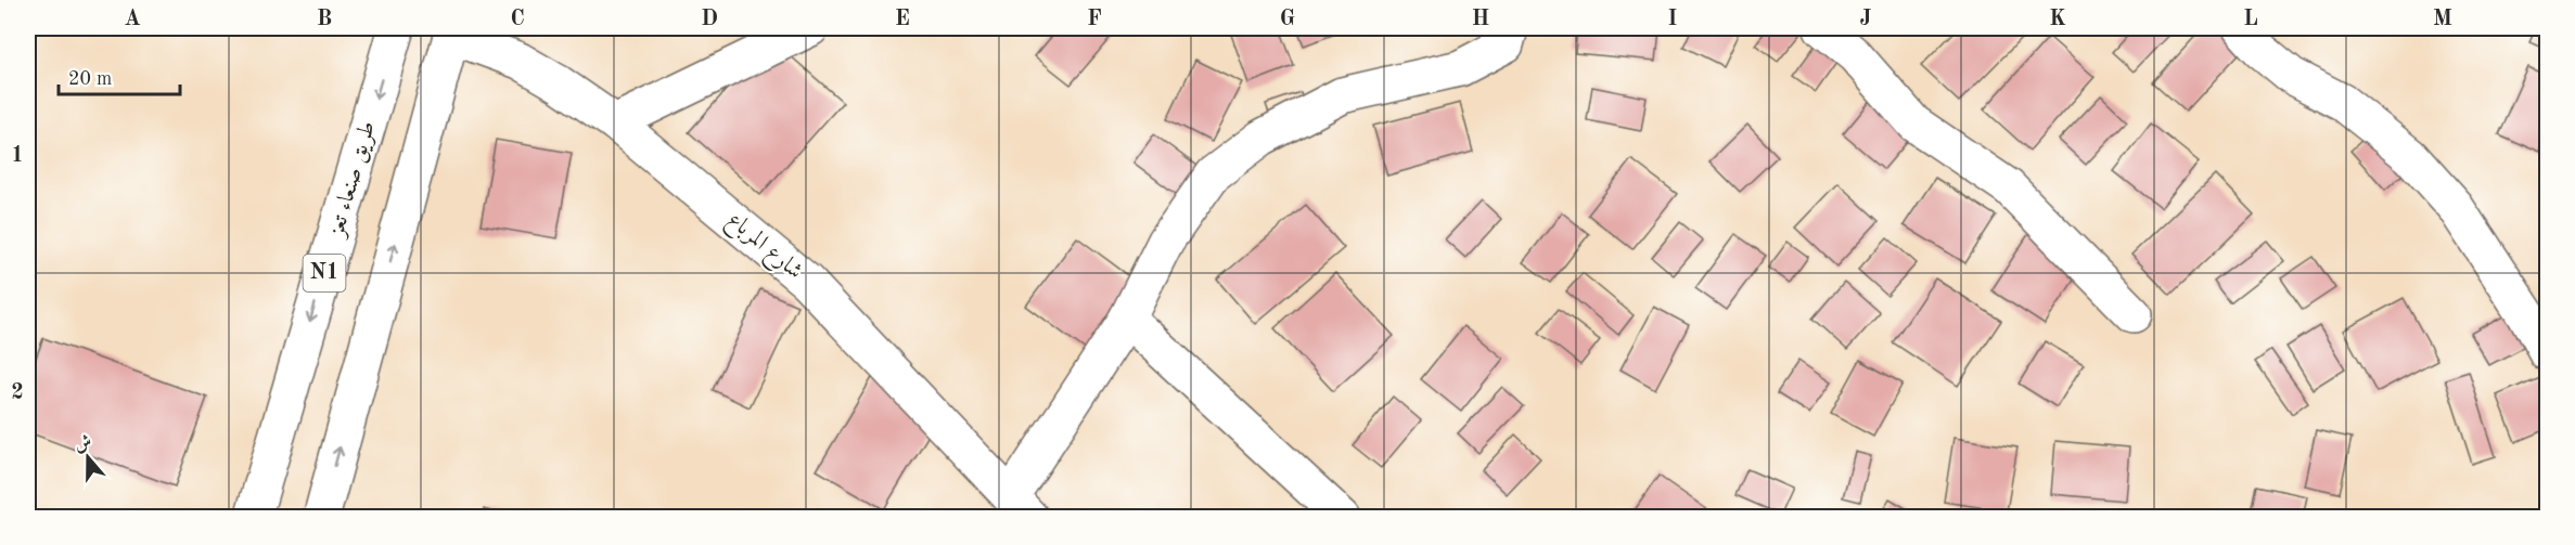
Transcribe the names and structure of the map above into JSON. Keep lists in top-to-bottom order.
{
  "streets": {
    "main road": ["طريق صنعاء تعز", "شارع المرباع", "N1"]
  },
  "scale_bar": "20 m",
  "north": "top",
  "grid": {
    "columns": [
      "A",
      "B",
      "C",
      "D",
      "E",
      "F",
      "G",
      "H",
      "I",
      "J",
      "K",
      "L",
      "M"
    ],
    "rows": ["1", "2"]
  }
}
